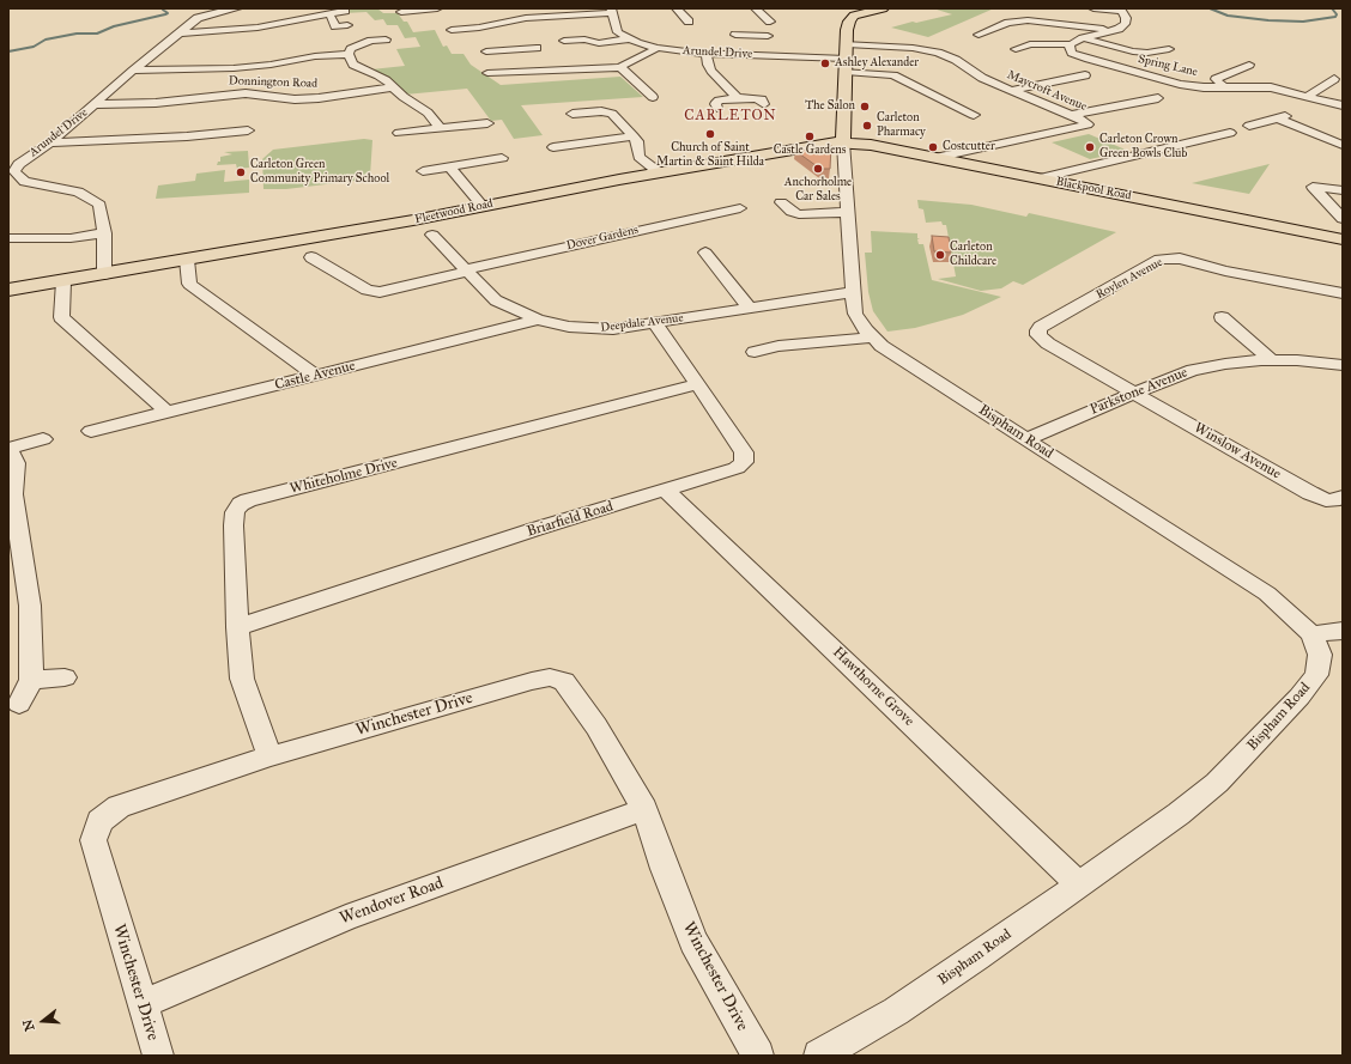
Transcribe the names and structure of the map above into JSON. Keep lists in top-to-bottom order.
{
  "streets": {
    "main road": ["Blackpool Road", "Fleetwood Road"],
    "street": [
      "Arundel Drive",
      "Spring Lane",
      "Donnington Road",
      "Maycroft Avenue",
      "Dover Gardens",
      "Roylen Avenue",
      "Deepdale Avenue",
      "Castle Avenue",
      "Parkstone Avenue",
      "Bispham Road",
      "Winslow Avenue",
      "Whiteholme Drive",
      "Briarfield Road",
      "Hawthorne Grove",
      "Winchester Drive",
      "Wendover Road"
    ]
  },
  "crossings": [
    ["Arundel Drive", "Donnington Road"],
    ["Maycroft Avenue", "Blackpool Road"],
    ["Blackpool Road", "Fleetwood Road"],
    ["Blackpool Road", "Bispham Road"],
    ["Fleetwood Road", "Bispham Road"],
    ["Dover Gardens", "Deepdale Avenue"],
    ["Roylen Avenue", "Parkstone Avenue"],
    ["Roylen Avenue", "Winslow Avenue"],
    ["Deepdale Avenue", "Castle Avenue"],
    ["Deepdale Avenue", "Bispham Road"],
    ["Deepdale Avenue", "Briarfield Road"],
    ["Parkstone Avenue", "Bispham Road"],
    ["Parkstone Avenue", "Winslow Avenue"],
    ["Bispham Road", "Hawthorne Grove"],
    ["Whiteholme Drive", "Briarfield Road"],
    ["Whiteholme Drive", "Winchester Drive"],
    ["Briarfield Road", "Hawthorne Grove"],
    ["Winchester Drive", "Wendover Road"]
  ],
  "districts": ["CARLETON"],
  "places": [
    "Ashley Alexander",
    "The Salon",
    "Carleton Pharmacy",
    "Church of Saint Martin & Saint Hilda",
    "Castle Gardens",
    "Costcutter",
    "Carleton Crown Green Bowls Club",
    "Anchorholme Car Sales",
    "Carleton Green Community Primary School",
    "Carleton Childcare"
  ],
  "north": "left"
}
